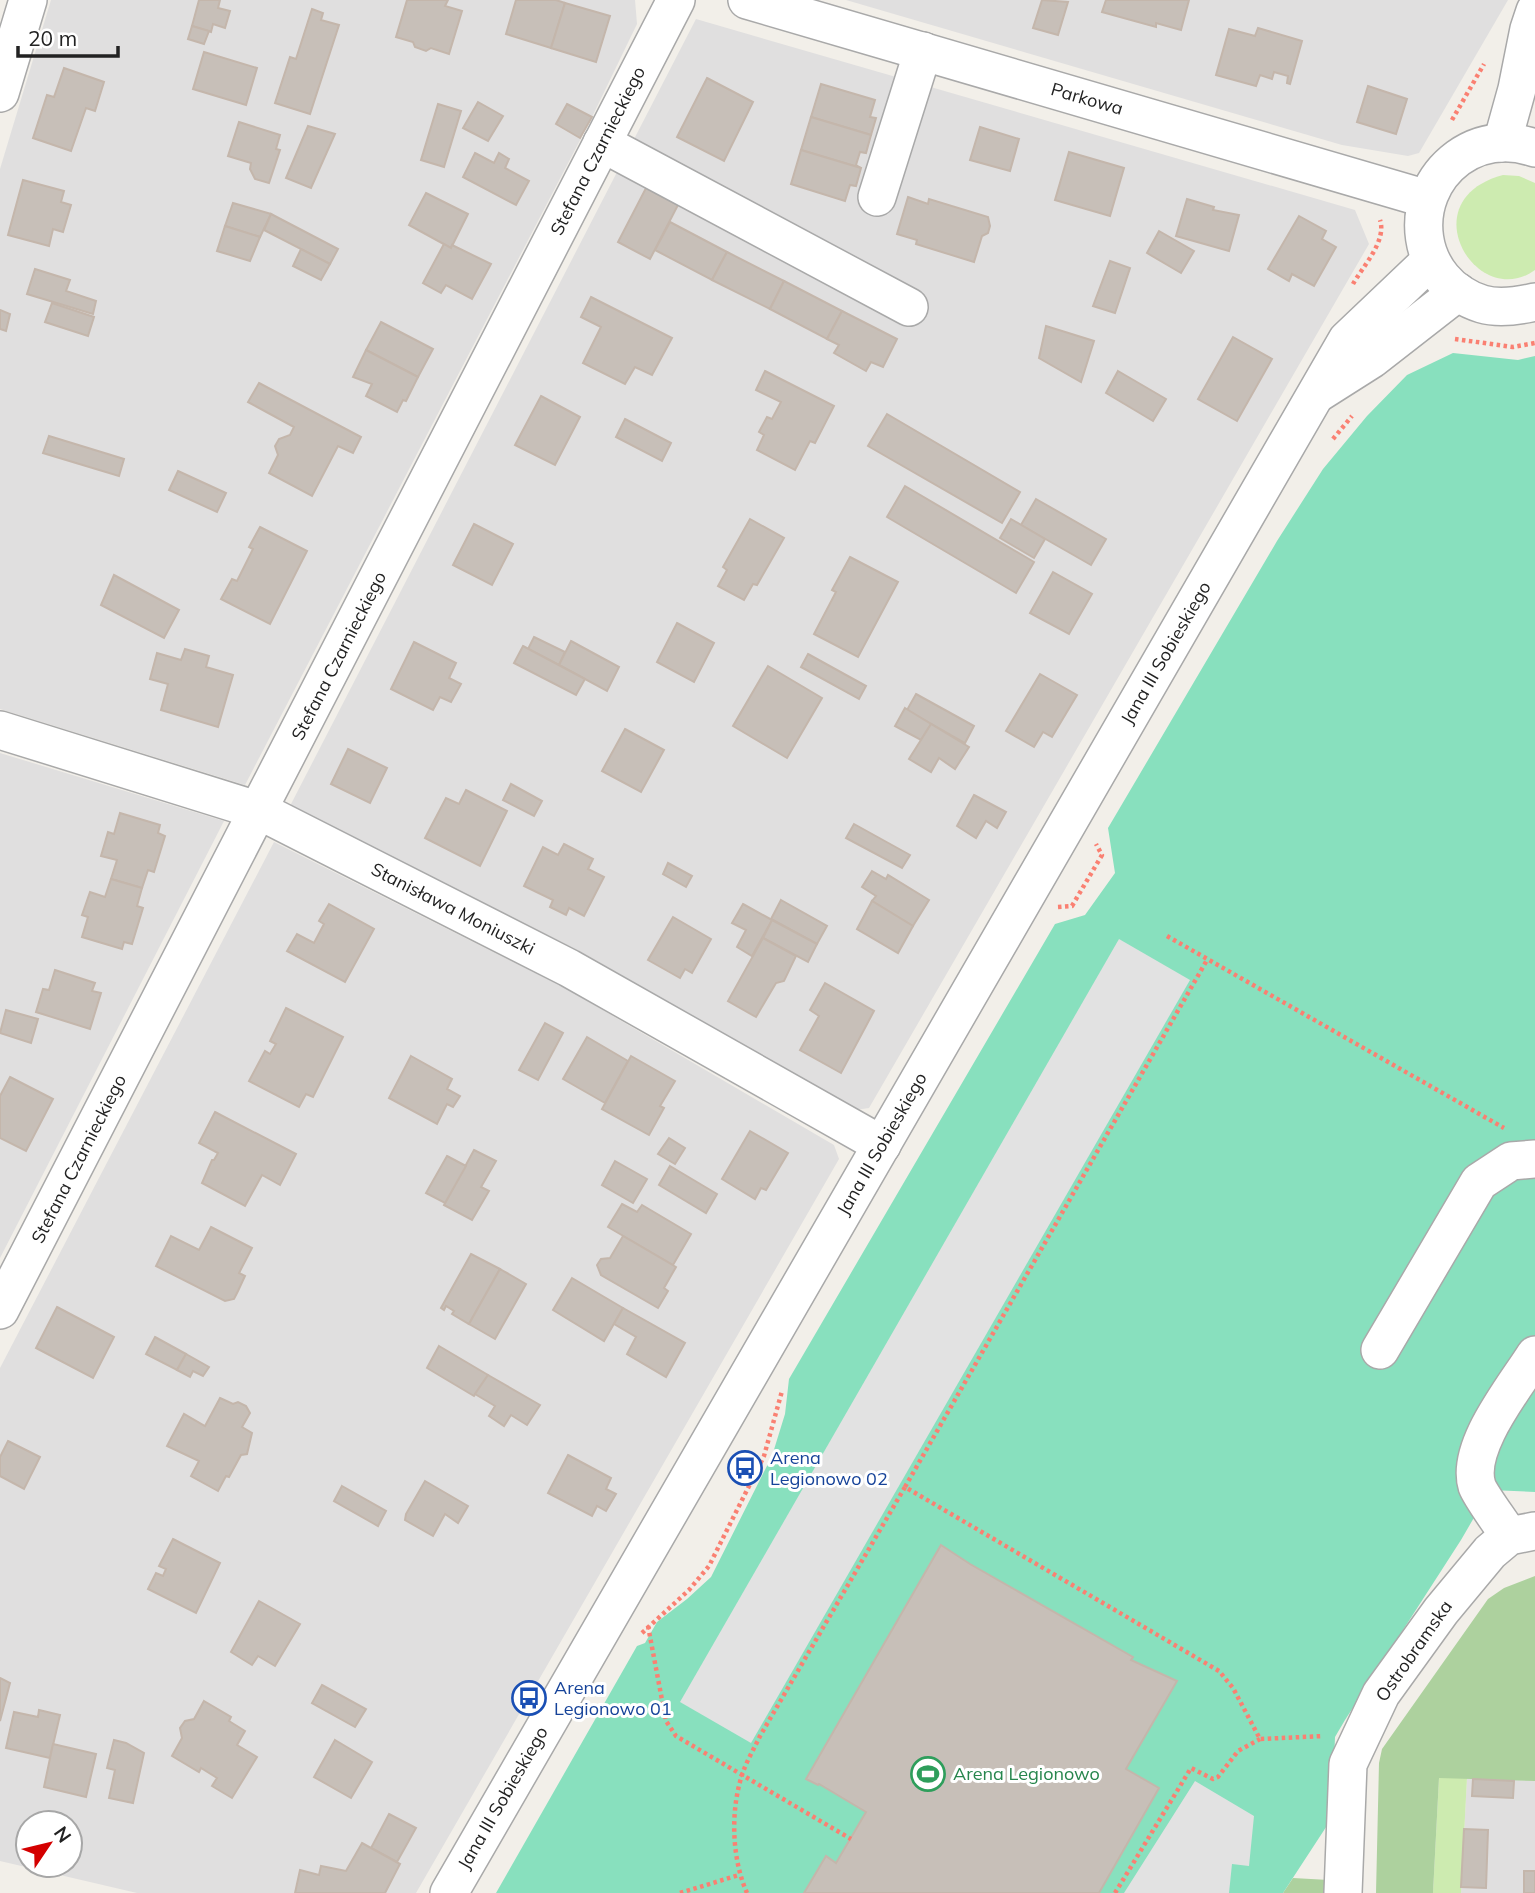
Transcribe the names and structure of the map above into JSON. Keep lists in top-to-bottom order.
{
  "streets": {
    "street": [
      "Parkowa",
      "Stefana Czarnieckiego",
      "Jana III Sobieskiego",
      "Stanisława Moniuszki",
      "Ostrobramska"
    ]
  },
  "crossings": [
    ["Stefana Czarnieckiego", "Stanisława Moniuszki"],
    ["Jana III Sobieskiego", "Stanisława Moniuszki"]
  ],
  "places": {
    "bus stop": ["Arena Legionowo 02", "Arena Legionowo 01"],
    "sports": ["Arena Legionowo"]
  },
  "scale_bar": "20 m",
  "north": "top right"
}
